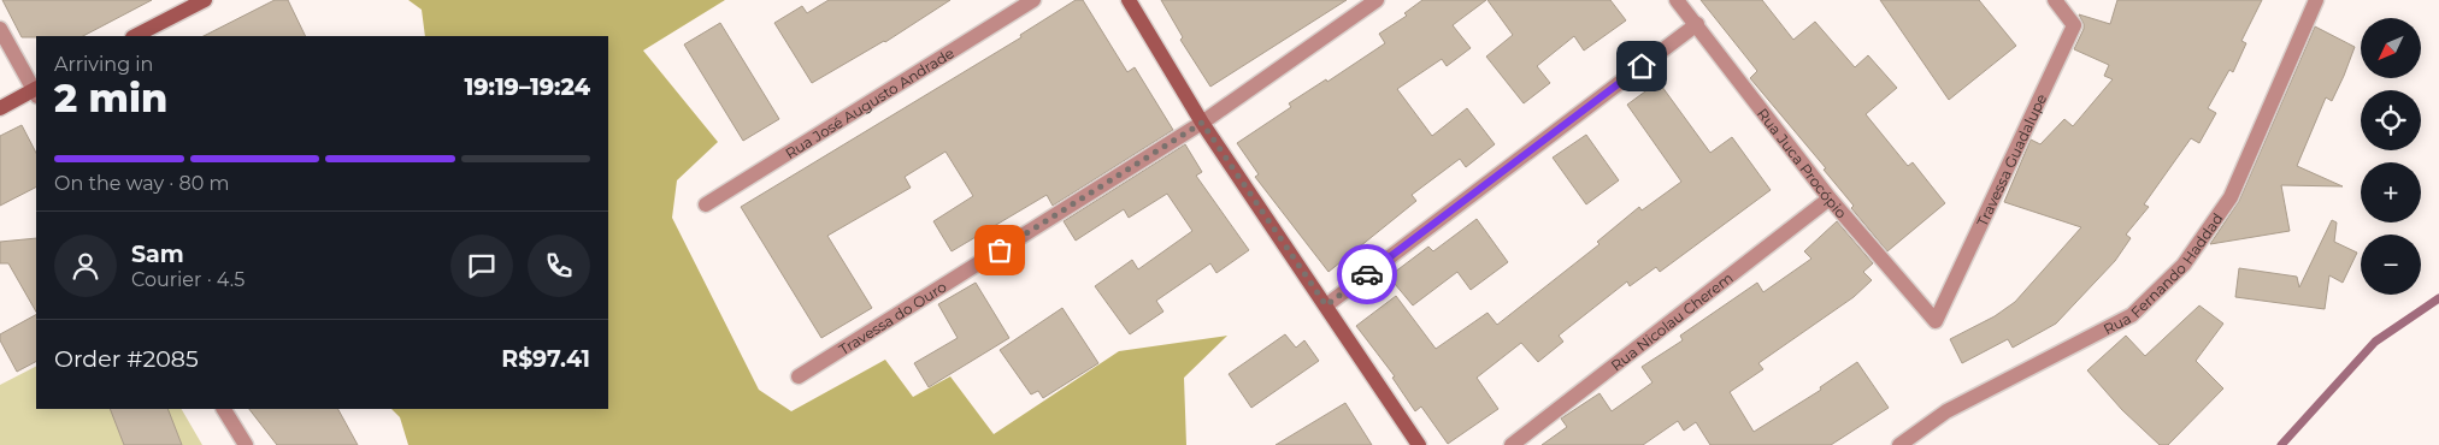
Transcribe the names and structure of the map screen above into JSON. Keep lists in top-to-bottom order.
{
  "streets": {
    "street": [
      "Rua José Augusto Andrade",
      "Travessa Guadalupe",
      "Rua Juca Procópio",
      "Rua Fernando Haddad",
      "Travessa do Ouro",
      "Rua Nicolau Cherem"
    ]
  },
  "crossings": [
    ["Travessa Guadalupe", "Rua Juca Procópio"],
    ["Rua Juca Procópio", "Rua Nicolau Cherem"]
  ],
  "north": "bottom left",
  "page": {
    "map_buttons": ["+", "−"],
    "heading": ["2 min", "Arriving in", "19:19–19:24"],
    "panel": [
      "Sam",
      "Courier · 4.5",
      "Order #2085",
      "R$97.41"
    ],
    "bar": "On the way · 80 m"
  }
}
